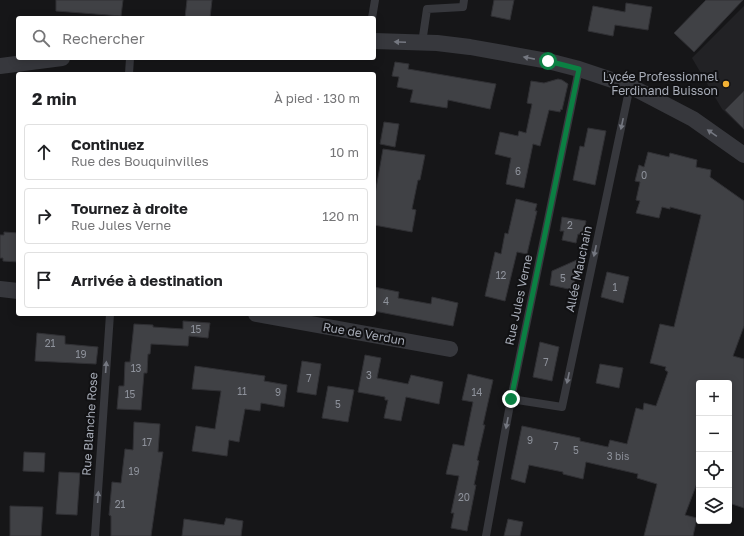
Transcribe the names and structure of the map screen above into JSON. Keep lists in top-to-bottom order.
{
  "streets": {
    "street": ["Rue de Verdun"],
    "lane": ["Allée Mauchain", "Rue Jules Verne", "Rue Blanche Rose"]
  },
  "crossings": [
    ["Allée Mauchain", "Rue Jules Verne"]
  ],
  "one_way": ["Allée Mauchain", "Rue Blanche Rose"],
  "places": ["Lycée Professionnel Ferdinand Buisson"],
  "house_numbers": [
    "6",
    "0",
    "2",
    "12",
    "5",
    "1",
    "4",
    "15",
    "21",
    "19",
    "7",
    "13",
    "3",
    "7",
    "11",
    "9",
    "14",
    "15",
    "5",
    "9",
    "17",
    "7",
    "5",
    "3 bis",
    "19",
    "20",
    "21"
  ],
  "page": {
    "search": "Rechercher",
    "heading": ["2 min", "À pied · 130 m"],
    "list": [
      ["Continuez", "Rue des Bouquinvilles", "10 m"],
      ["Tournez à droite", "Rue Jules Verne", "120 m"],
      "Arrivée à destination"
    ],
    "map_buttons": ["+", "−"]
  }
}
